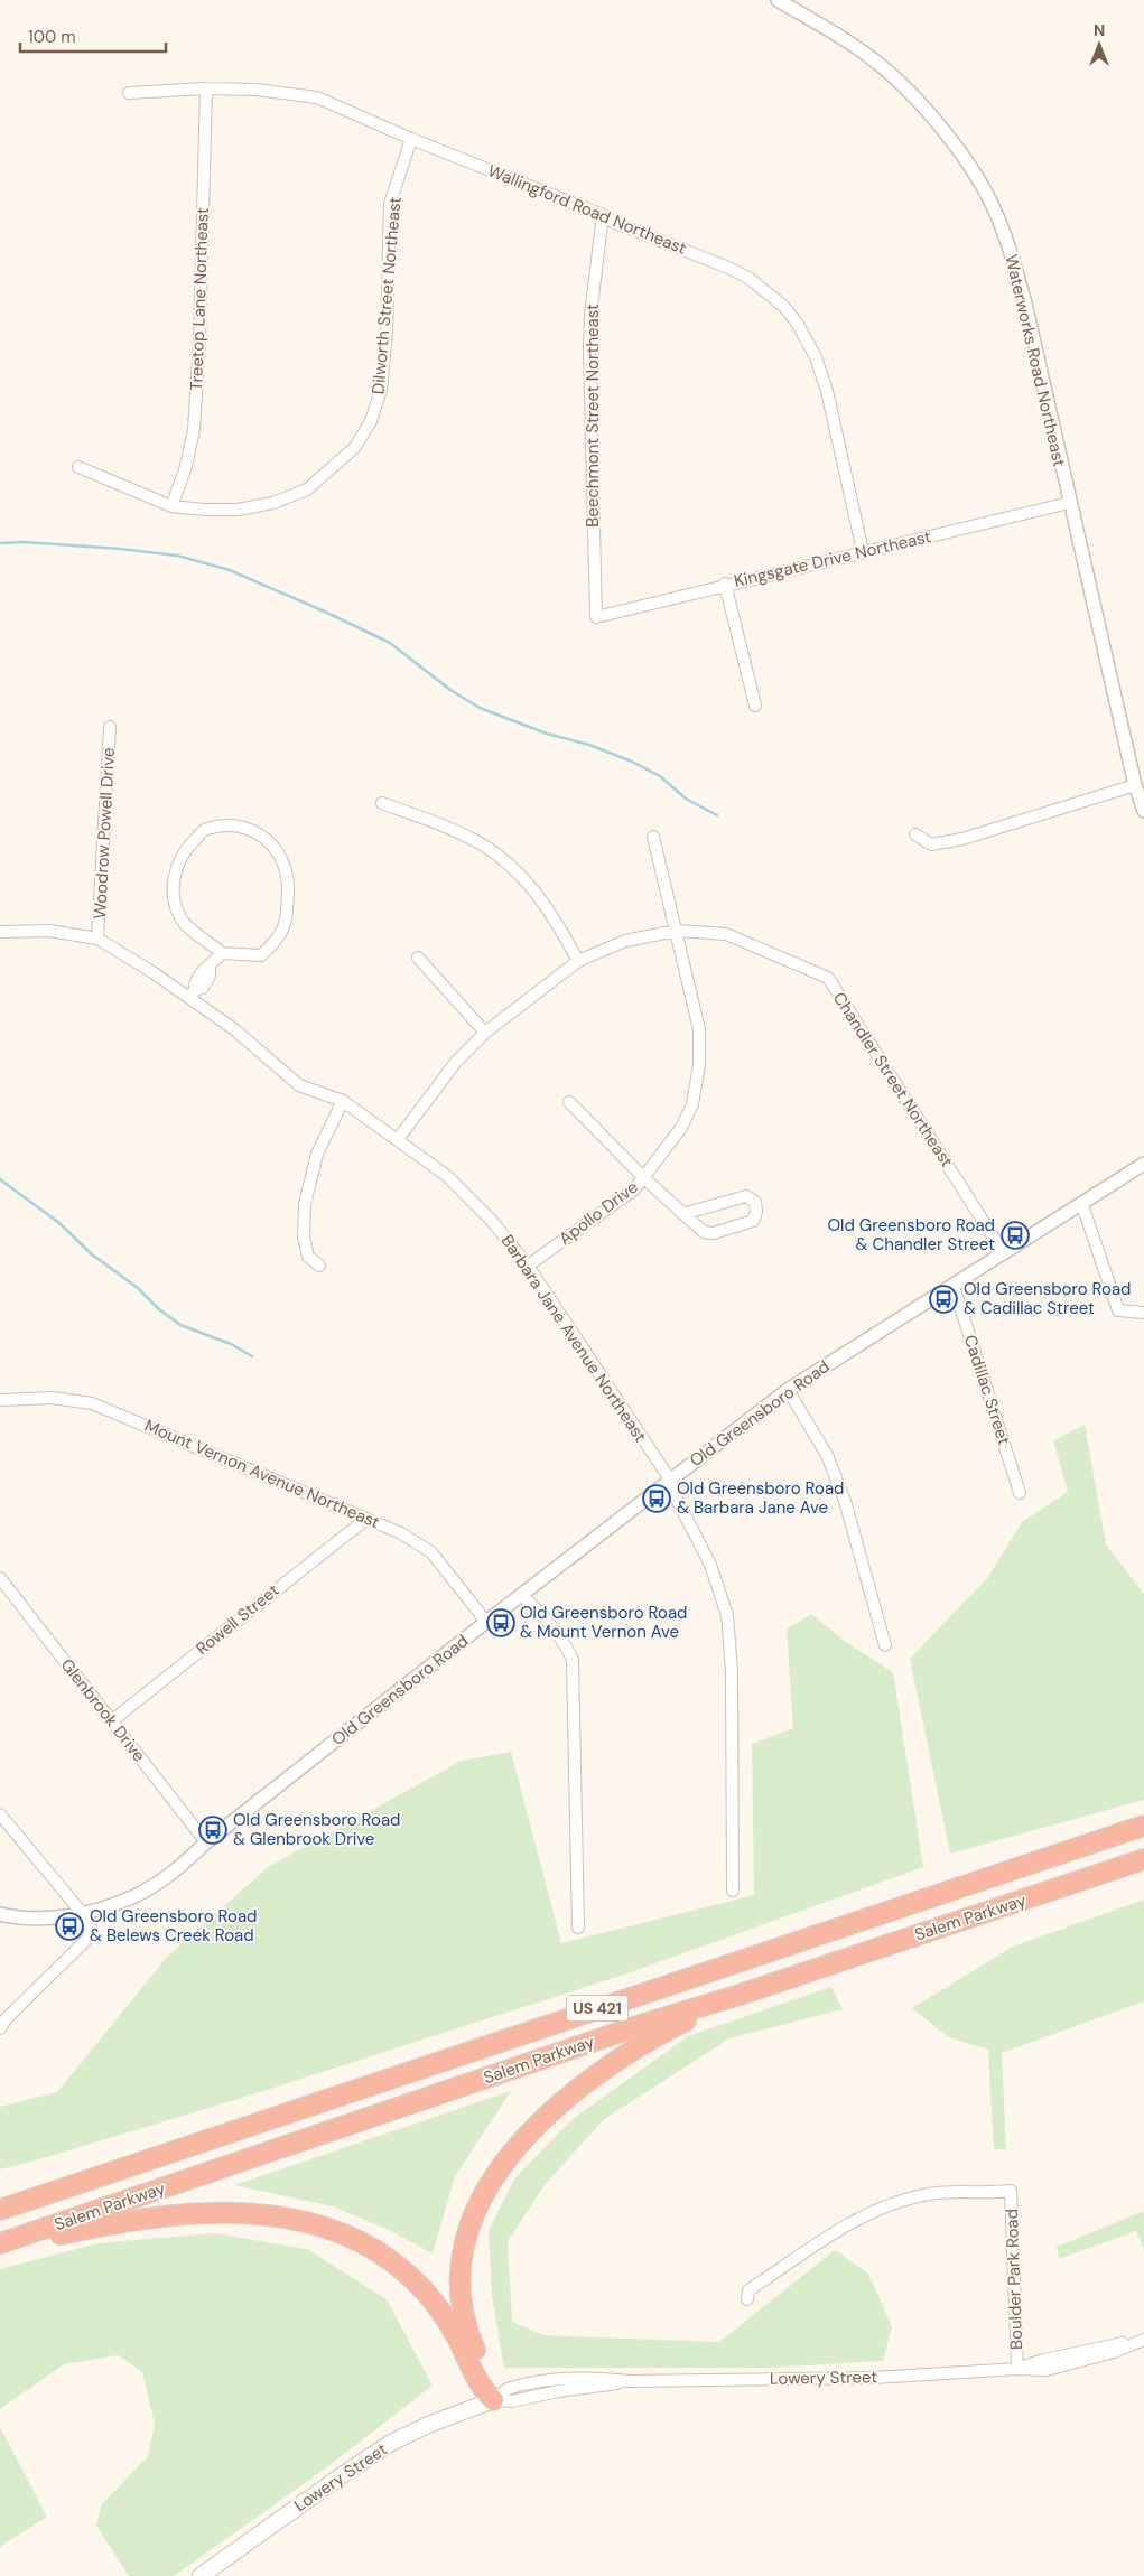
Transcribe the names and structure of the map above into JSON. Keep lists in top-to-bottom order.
{
  "streets": {
    "highway": ["Salem Parkway", "US 421"],
    "main road": ["Lowery Street"],
    "street": [
      "Wallingford Road Northeast",
      "Dilworth Street Northeast",
      "Treetop Lane Northeast",
      "Waterworks Road Northeast",
      "Beechmont Street Northeast",
      "Kingsgate Drive Northeast",
      "Woodrow Powell Drive",
      "Chandler Street Northeast",
      "Apollo Drive",
      "Barbara Jane Avenue Northeast",
      "Cadillac Street",
      "Old Greensboro Road",
      "Mount Vernon Avenue Northeast",
      "Rowell Street",
      "Glenbrook Drive",
      "Boulder Park Road"
    ]
  },
  "crossings": [
    ["Wallingford Road Northeast", "Dilworth Street Northeast"],
    ["Wallingford Road Northeast", "Treetop Lane Northeast"],
    ["Wallingford Road Northeast", "Beechmont Street Northeast"],
    ["Wallingford Road Northeast", "Kingsgate Drive Northeast"],
    ["Dilworth Street Northeast", "Treetop Lane Northeast"],
    ["Waterworks Road Northeast", "Kingsgate Drive Northeast"],
    ["Beechmont Street Northeast", "Kingsgate Drive Northeast"],
    ["Woodrow Powell Drive", "Barbara Jane Avenue Northeast"],
    ["Chandler Street Northeast", "Apollo Drive"],
    ["Chandler Street Northeast", "Barbara Jane Avenue Northeast"],
    ["Chandler Street Northeast", "Old Greensboro Road"],
    ["Apollo Drive", "Barbara Jane Avenue Northeast"],
    ["Barbara Jane Avenue Northeast", "Old Greensboro Road"],
    ["Cadillac Street", "Old Greensboro Road"],
    ["Old Greensboro Road", "Mount Vernon Avenue Northeast"],
    ["Old Greensboro Road", "Glenbrook Drive"],
    ["Mount Vernon Avenue Northeast", "Rowell Street"],
    ["Rowell Street", "Glenbrook Drive"],
    ["Boulder Park Road", "Lowery Street"]
  ],
  "places": {
    "bus stop": [
      "Old Greensboro Road & Chandler Street",
      "Old Greensboro Road & Cadillac Street",
      "Old Greensboro Road & Barbara Jane Ave",
      "Old Greensboro Road & Mount Vernon Ave",
      "Old Greensboro Road & Glenbrook Drive",
      "Old Greensboro Road & Belews Creek Road"
    ]
  },
  "scale_bar": "100 m",
  "north": "top"
}
